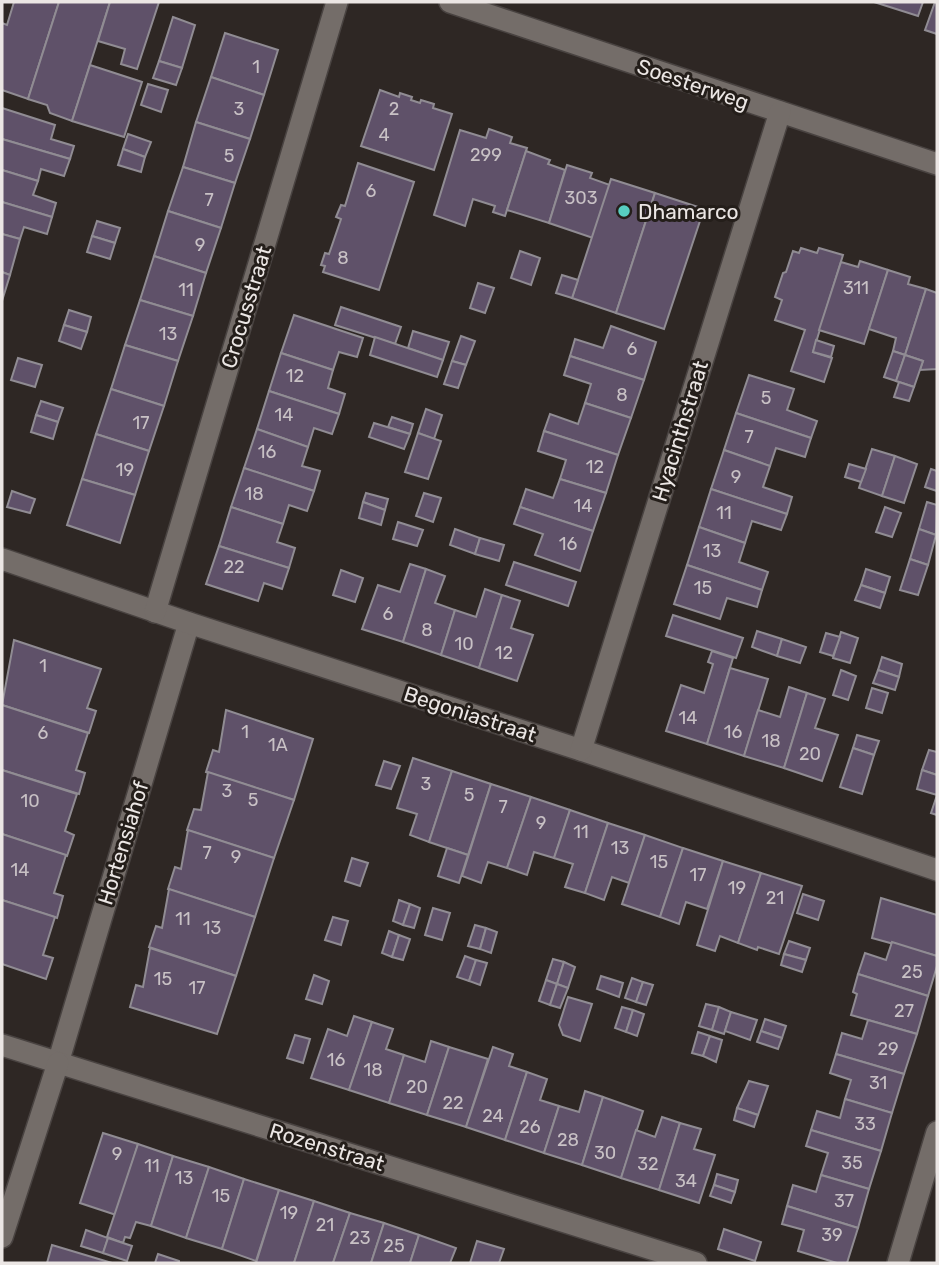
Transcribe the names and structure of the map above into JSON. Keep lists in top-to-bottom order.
{
  "streets": {
    "street": [
      "Soesterweg",
      "Crocusstraat",
      "Hyacinthstraat",
      "Begoniastraat",
      "Hortensiahof",
      "Rozenstraat"
    ]
  },
  "crossings": [
    ["Soesterweg", "Hyacinthstraat"],
    ["Crocusstraat", "Begoniastraat"],
    ["Hyacinthstraat", "Begoniastraat"],
    ["Begoniastraat", "Hortensiahof"],
    ["Hortensiahof", "Rozenstraat"]
  ],
  "places": ["Dhamarco"],
  "house_numbers": [
    "1",
    "3",
    "2",
    "4",
    "299",
    "5",
    "6",
    "303",
    "7",
    "9",
    "8",
    "311",
    "11",
    "13",
    "6",
    "12",
    "8",
    "5",
    "14",
    "17",
    "7",
    "16",
    "12",
    "19",
    "9",
    "18",
    "14",
    "11",
    "16",
    "13",
    "22",
    "15",
    "6",
    "8",
    "10",
    "12",
    "1",
    "14",
    "1",
    "16",
    "6",
    "18",
    "1A",
    "20",
    "3",
    "3",
    "5",
    "5",
    "10",
    "7",
    "9",
    "11",
    "13",
    "7",
    "9",
    "15",
    "14",
    "17",
    "19",
    "21",
    "11",
    "13",
    "25",
    "15",
    "17",
    "27",
    "29",
    "16",
    "18",
    "31",
    "20",
    "22",
    "24",
    "33",
    "26",
    "28",
    "30",
    "9",
    "35",
    "32",
    "11",
    "13",
    "34",
    "15",
    "37",
    "19",
    "21",
    "39",
    "23",
    "25"
  ]
}
